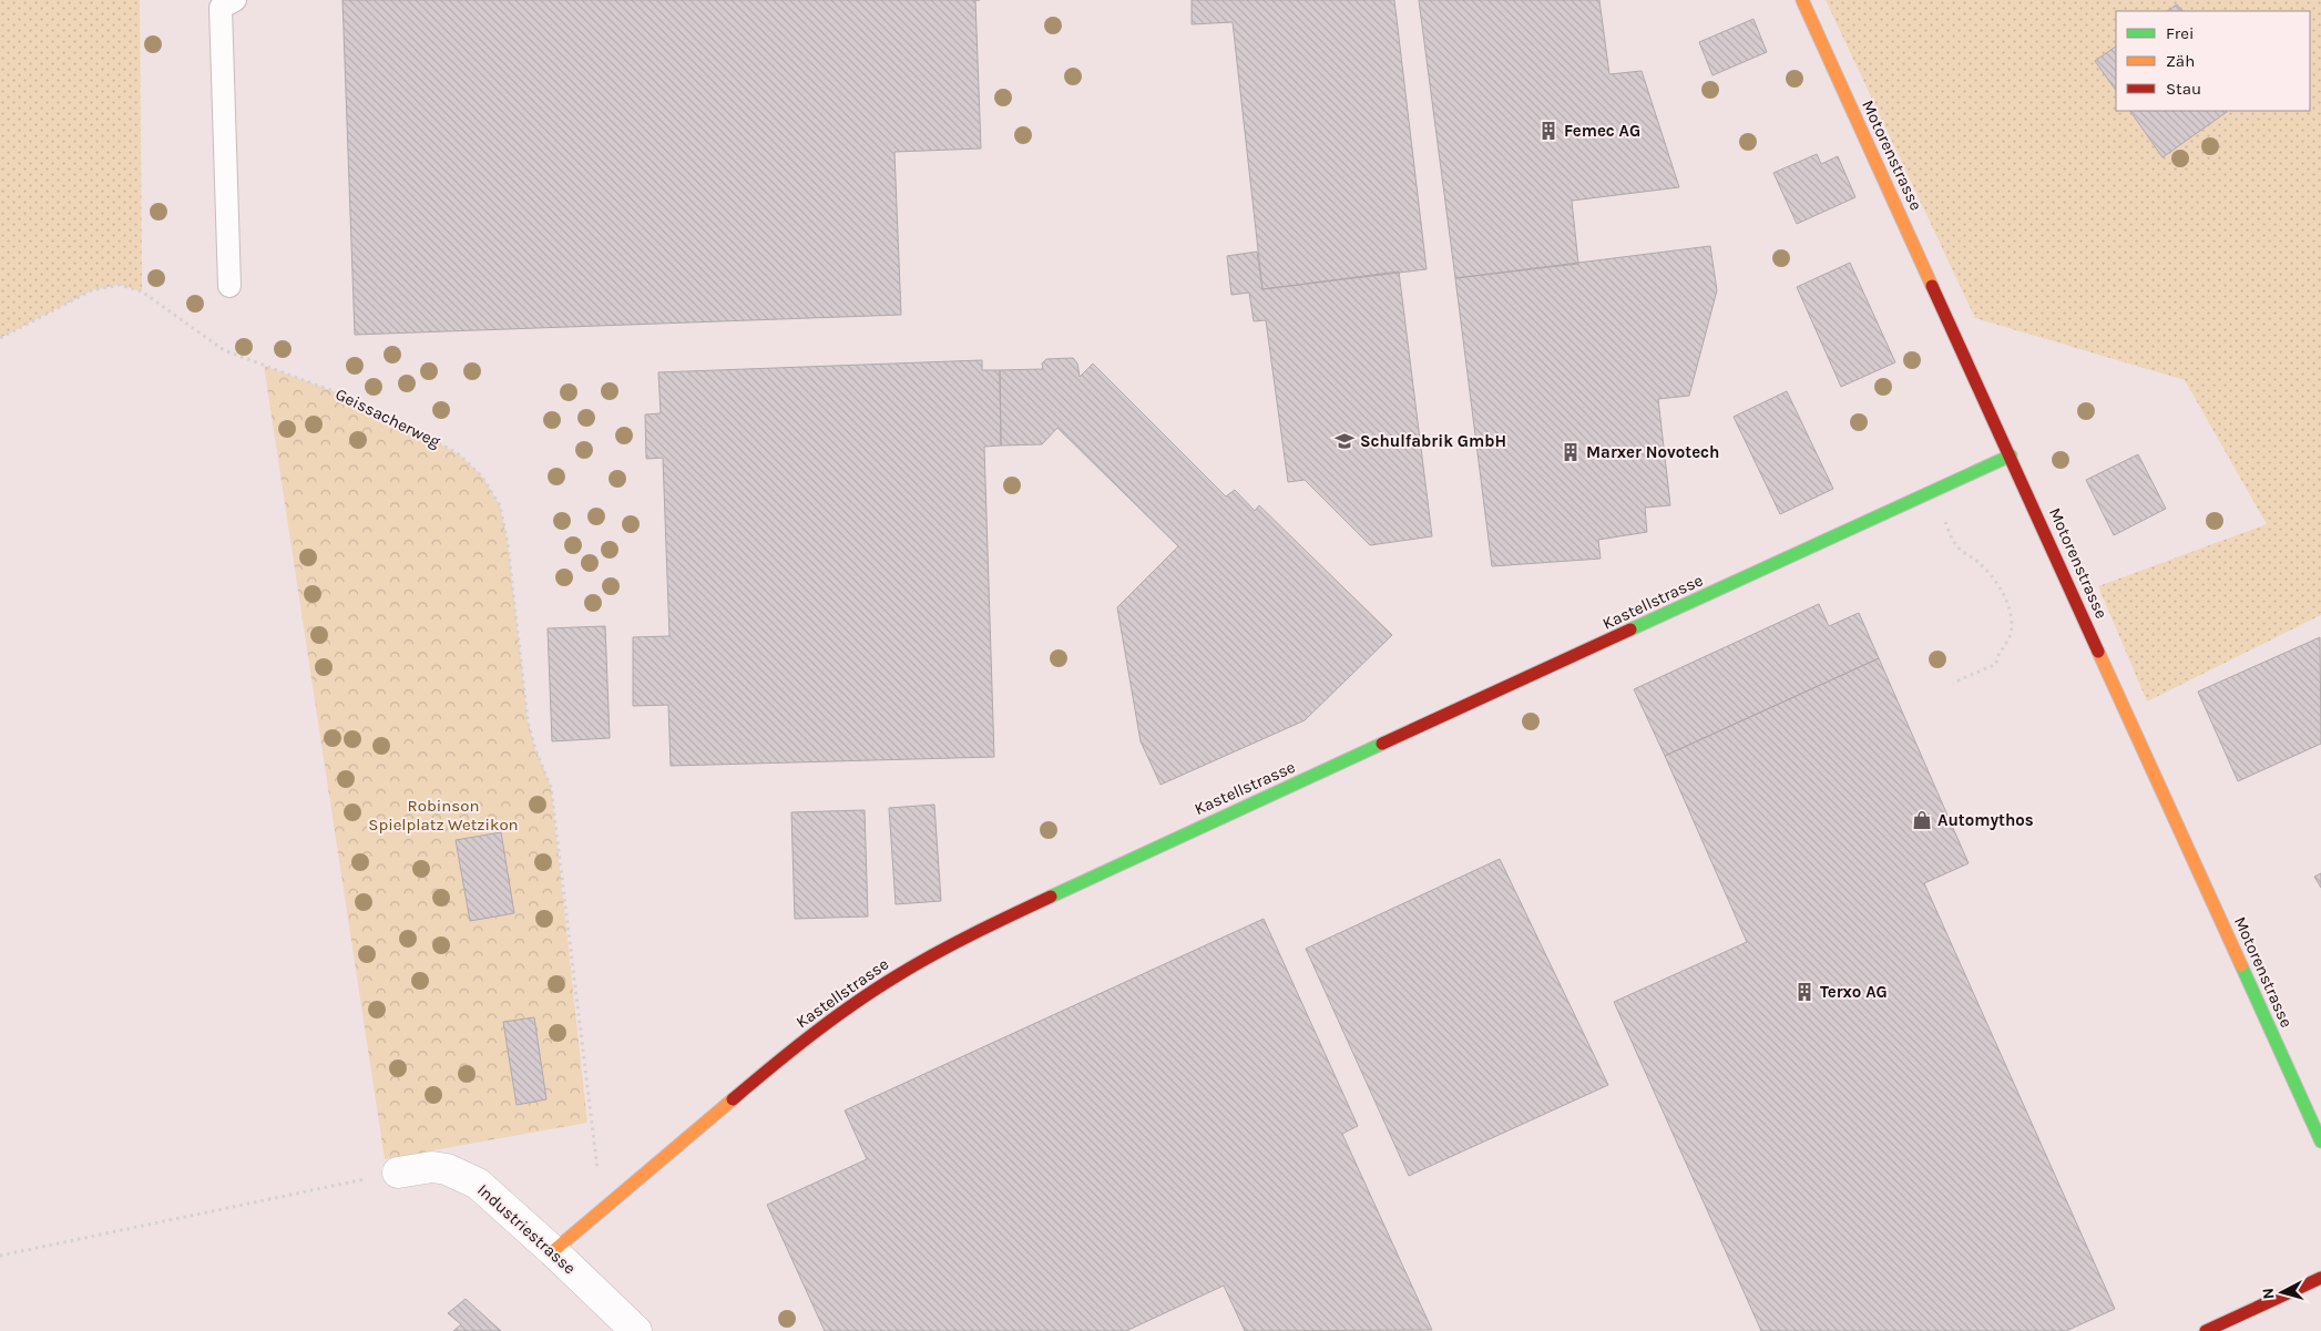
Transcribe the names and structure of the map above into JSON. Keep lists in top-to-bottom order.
{
  "streets": {
    "street": ["Motorenstrasse", "Kastellstrasse", "Industriestrasse"],
    "path": ["Geissacherweg"]
  },
  "crossings": [
    ["Motorenstrasse", "Kastellstrasse"],
    ["Kastellstrasse", "Industriestrasse"]
  ],
  "parks": ["Robinson Spielplatz Wetzikon"],
  "places": {
    "building": ["Femec AG", "Marxer Novotech", "Terxo AG"],
    "school or university": ["Schulfabrik GmbH"],
    "shop": ["Automythos"]
  },
  "legend": ["Frei", "Zäh", "Stau"],
  "north": "left"
}
